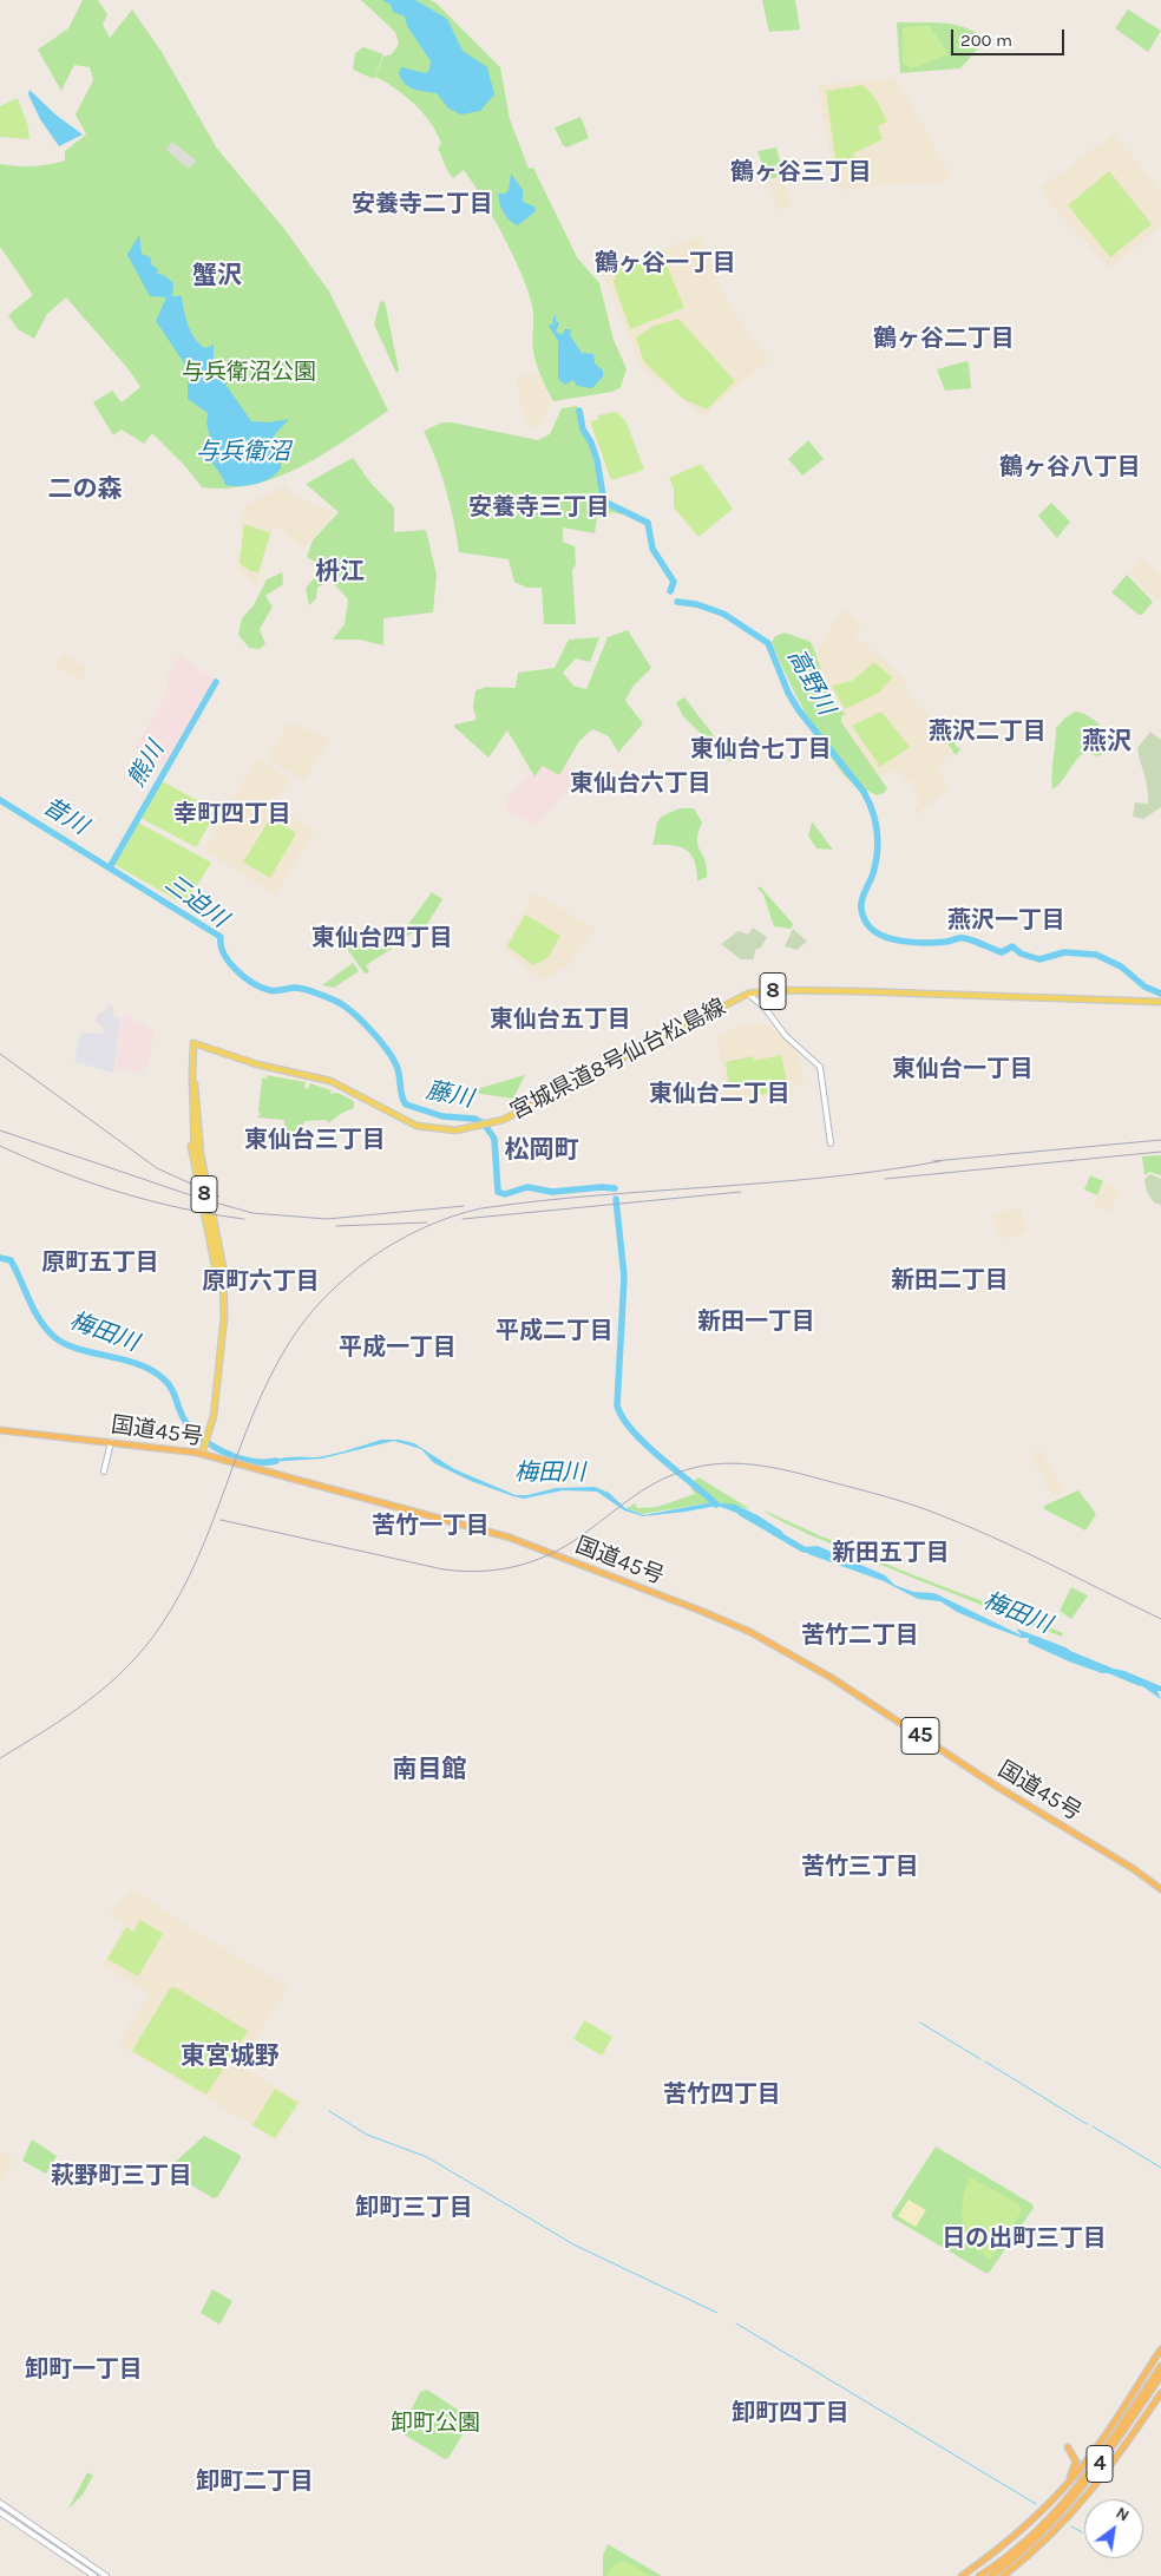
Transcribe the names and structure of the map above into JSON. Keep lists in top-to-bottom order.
{
  "streets": {
    "highway": ["国道45号", "45", "4"],
    "main road": ["8", "宮城県道8号仙台松島線"]
  },
  "crossings": [
    ["宮城県道8号仙台松島線", "国道45号"]
  ],
  "districts": [
    "鶴ヶ谷三丁目",
    "安養寺二丁目",
    "鶴ヶ谷一丁目",
    "蟹沢",
    "鶴ヶ谷二丁目",
    "鶴ヶ谷八丁目",
    "二の森",
    "安養寺三丁目",
    "枡江",
    "燕沢二丁目",
    "燕沢",
    "東仙台七丁目",
    "東仙台六丁目",
    "幸町四丁目",
    "燕沢一丁目",
    "東仙台四丁目",
    "東仙台五丁目",
    "東仙台一丁目",
    "東仙台二丁目",
    "東仙台三丁目",
    "松岡町",
    "原町五丁目",
    "新田二丁目",
    "原町六丁目",
    "新田一丁目",
    "平成二丁目",
    "平成一丁目",
    "苦竹一丁目",
    "新田五丁目",
    "苦竹二丁目",
    "南目館",
    "苦竹三丁目",
    "東宮城野",
    "苦竹四丁目",
    "萩野町三丁目",
    "卸町三丁目",
    "日の出町三丁目",
    "卸町一丁目",
    "卸町四丁目",
    "卸町二丁目"
  ],
  "water": [
    "与兵衛沼",
    "高野川",
    "熊川",
    "昔川",
    "三迫川",
    "藤川",
    "梅田川"
  ],
  "parks": ["与兵衛沼公園", "卸町公園"],
  "scale_bar": "200 m",
  "north": "top right"
}
